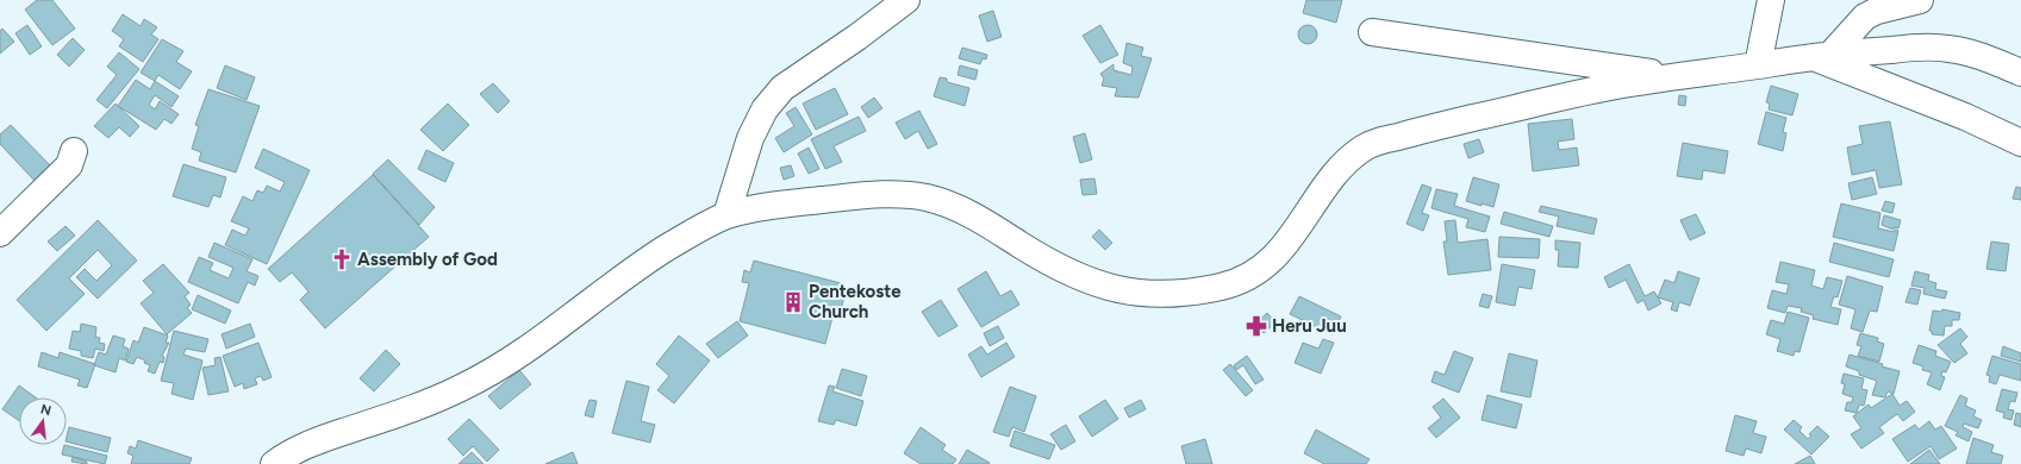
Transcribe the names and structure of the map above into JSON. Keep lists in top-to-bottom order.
{
  "places": {
    "church": ["Assembly of God"],
    "building": ["Pentekoste Church"],
    "pharmacy": ["Heru Juu"]
  },
  "north": "top"
}
